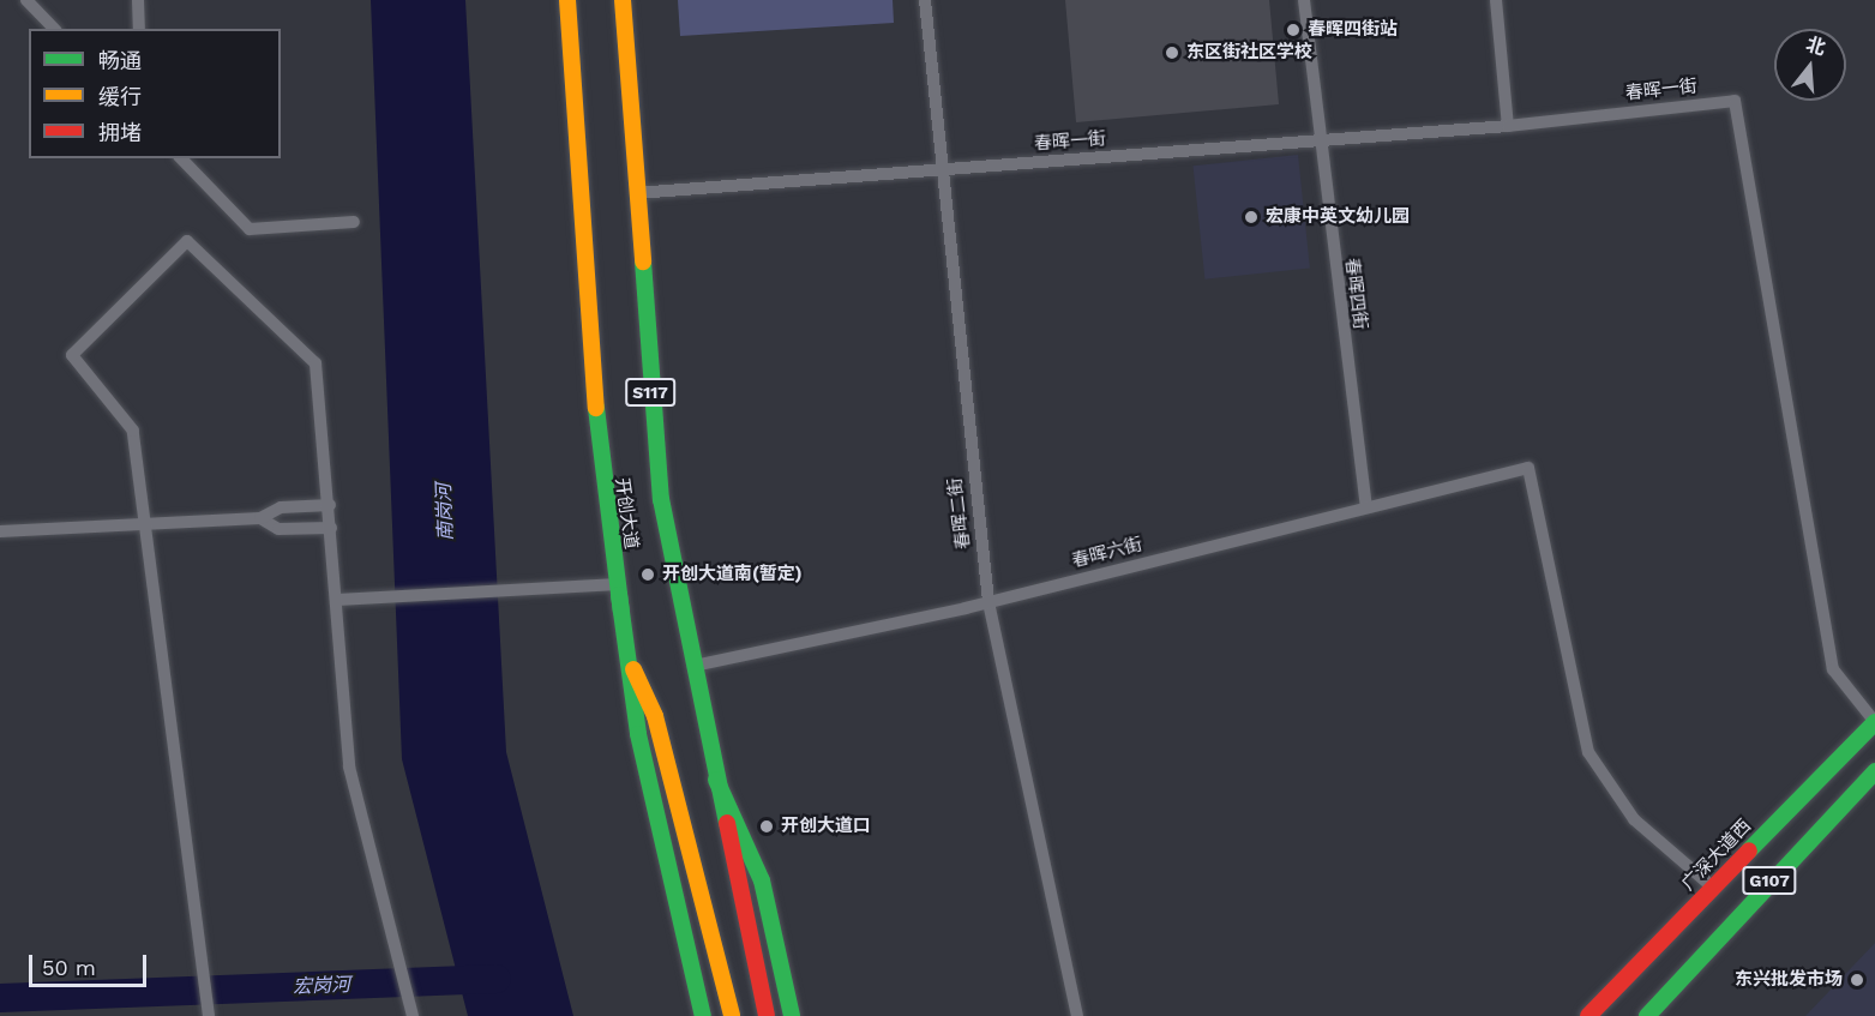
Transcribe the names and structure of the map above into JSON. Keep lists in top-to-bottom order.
{
  "streets": {
    "main road": [
      "S117",
      "开创大道",
      "广深大道西",
      "G107"
    ],
    "street": [
      "春晖一街",
      "春晖四街",
      "春晖二街",
      "春晖六街"
    ]
  },
  "crossings": [
    ["春晖一街", "春晖四街"],
    ["春晖一街", "开创大道"],
    ["春晖一街", "春晖二街"],
    ["春晖一街", "广深大道西"],
    ["春晖四街", "春晖六街"],
    ["开创大道", "春晖六街"],
    ["春晖二街", "春晖六街"],
    ["春晖六街", "广深大道西"]
  ],
  "water": ["南岗河", "宏岗河"],
  "places": [
    "春晖四街站",
    "东区街社区学校",
    "宏康中英文幼儿园",
    "开创大道南(暂定)",
    "开创大道口",
    "东兴批发市场"
  ],
  "legend": ["畅通", "缓行", "拥堵"],
  "scale_bar": "50 m",
  "north": "top"
}
